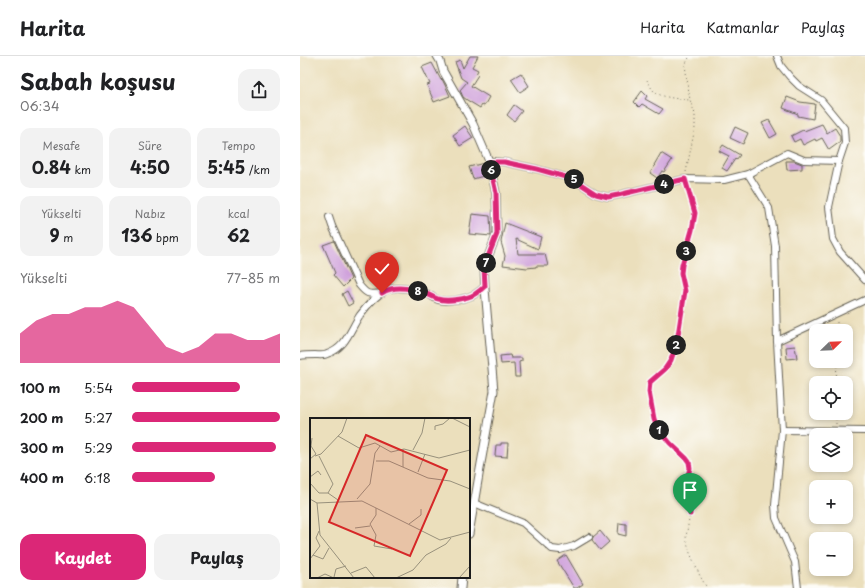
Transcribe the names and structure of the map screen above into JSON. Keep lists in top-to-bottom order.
{
  "north": "top right",
  "page": {
    "header": "Harita",
    "nav": ["Harita", "Katmanlar", "Paylaş"],
    "heading": ["Sabah koşusu", "06:34"],
    "stats": [
      ["Mesafe", "0.84 km"],
      ["Süre", "4:50"],
      ["Tempo", "5:45 /km"],
      ["Yükselti", "9 m"],
      ["Nabız", "136 bpm"],
      ["kcal", "62"]
    ],
    "pins": [
      "6",
      "5",
      "4",
      "3",
      "7",
      "8",
      "2",
      "1"
    ],
    "chart": ["Yükselti", "77–85 m"],
    "map_buttons": ["+", "−"],
    "list": [
      {
        "name": "100 m",
        "note": "5:54"
      },
      {
        "name": "200 m",
        "note": "5:27"
      },
      {
        "name": "300 m",
        "note": "5:29"
      },
      {
        "name": "400 m",
        "note": "6:18"
      }
    ],
    "buttons": ["Kaydet", "Paylaş"]
  }
}
